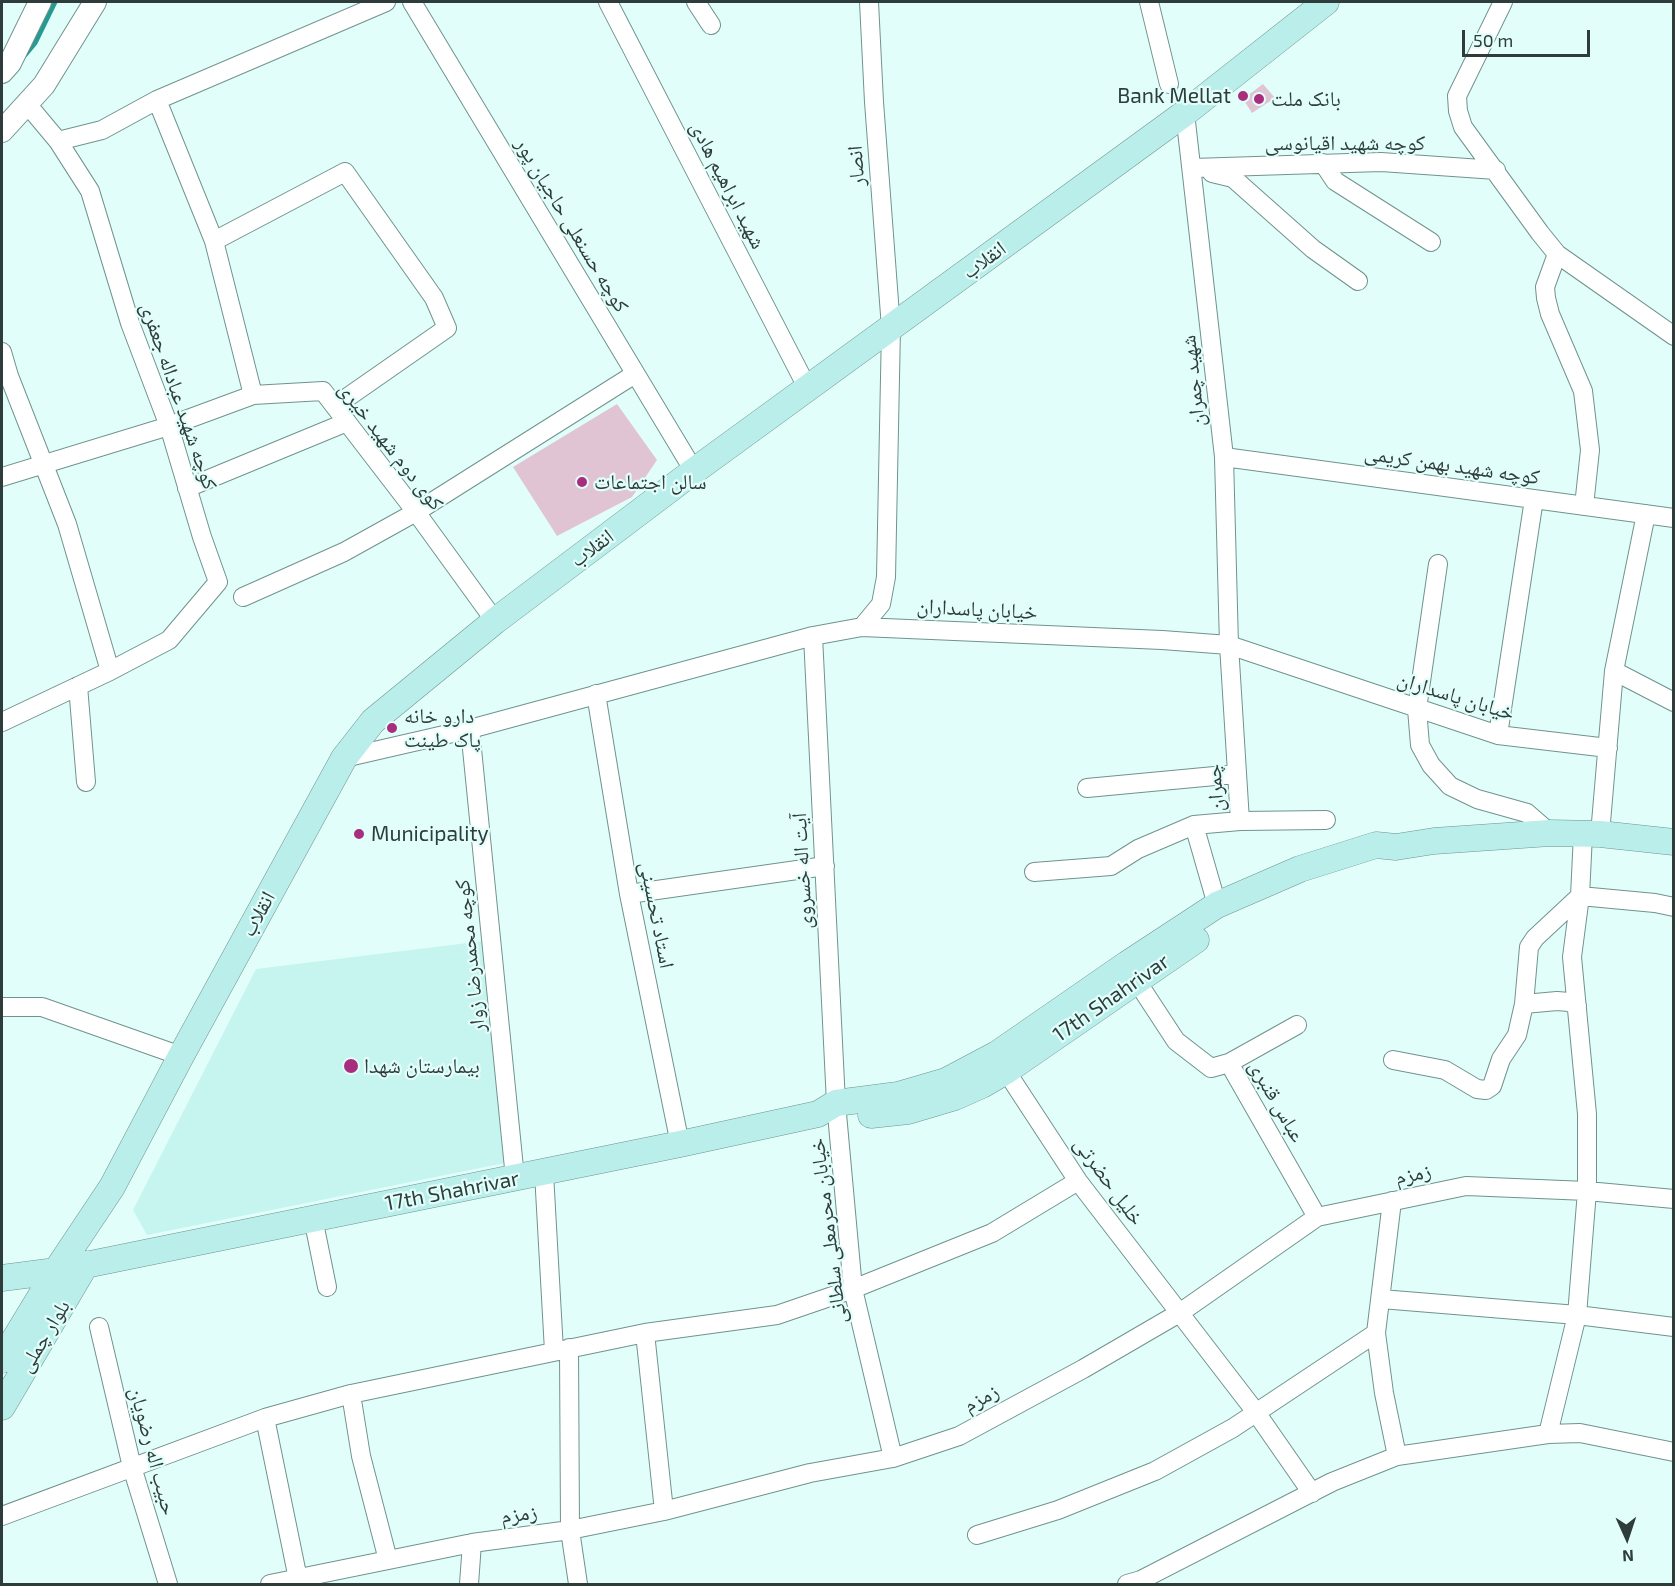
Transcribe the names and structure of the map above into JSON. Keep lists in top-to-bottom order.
{
  "streets": {
    "main road": ["انقلاب", "17th Shahrivar", "بلوار چملی"],
    "street": [
      "کوچه شهید اقیانوسی",
      "انصار",
      "شهید ابراهیم هادی",
      "کوچه حسنعلی حاجیان پور",
      "شهید چمران",
      "کوچه شهید عباداله جعفری",
      "کوی دوم شهید خیری",
      "کوچه شهید بهمن کریمی",
      "خیابان پاسداران",
      "چمران",
      "آیت اله خسروی",
      "استاد تحسینی",
      "کوچه محمدرضا زوار",
      "عباس قنبری",
      "زمزم",
      "خلیل حضرتی",
      "خیابان محرمعلی سلطانی",
      "حبیب اله رضویان"
    ]
  },
  "crossings": [
    ["کوچه شهید اقیانوسی", "شهید چمران"],
    ["انصار", "انقلاب"],
    ["شهید ابراهیم هادی", "انقلاب"],
    ["کوچه حسنعلی حاجیان پور", "انقلاب"],
    ["انقلاب", "شهید چمران"],
    ["انقلاب", "کوی دوم شهید خیری"],
    ["انقلاب", "خیابان پاسداران"],
    ["انقلاب", "17th Shahrivar"],
    ["انقلاب", "بلوار چملی"],
    ["شهید چمران", "کوچه شهید بهمن کریمی"],
    ["شهید چمران", "خیابان پاسداران"],
    ["شهید چمران", "چمران"],
    ["کوچه شهید عباداله جعفری", "کوی دوم شهید خیری"],
    ["خیابان پاسداران", "چمران"],
    ["خیابان پاسداران", "آیت اله خسروی"],
    ["خیابان پاسداران", "استاد تحسینی"],
    ["خیابان پاسداران", "کوچه محمدرضا زوار"],
    ["آیت اله خسروی", "17th Shahrivar"],
    ["آیت اله خسروی", "خیابان محرمعلی سلطانی"],
    ["استاد تحسینی", "17th Shahrivar"],
    ["کوچه محمدرضا زوار", "17th Shahrivar"],
    ["17th Shahrivar", "عباس قنبری"],
    ["17th Shahrivar", "خلیل حضرتی"],
    ["17th Shahrivar", "خیابان محرمعلی سلطانی"],
    ["17th Shahrivar", "بلوار چملی"],
    ["عباس قنبری", "زمزم"],
    ["زمزم", "خلیل حضرتی"],
    ["زمزم", "خیابان محرمعلی سلطانی"]
  ],
  "places": [
    "Bank Mellat",
    "بانک ملت",
    "سالن اجتماعات",
    "دارو خانه پاک طینت",
    "Municipality",
    "بیمارستان شهدا"
  ],
  "scale_bar": "50 m",
  "north": "bottom"
}
